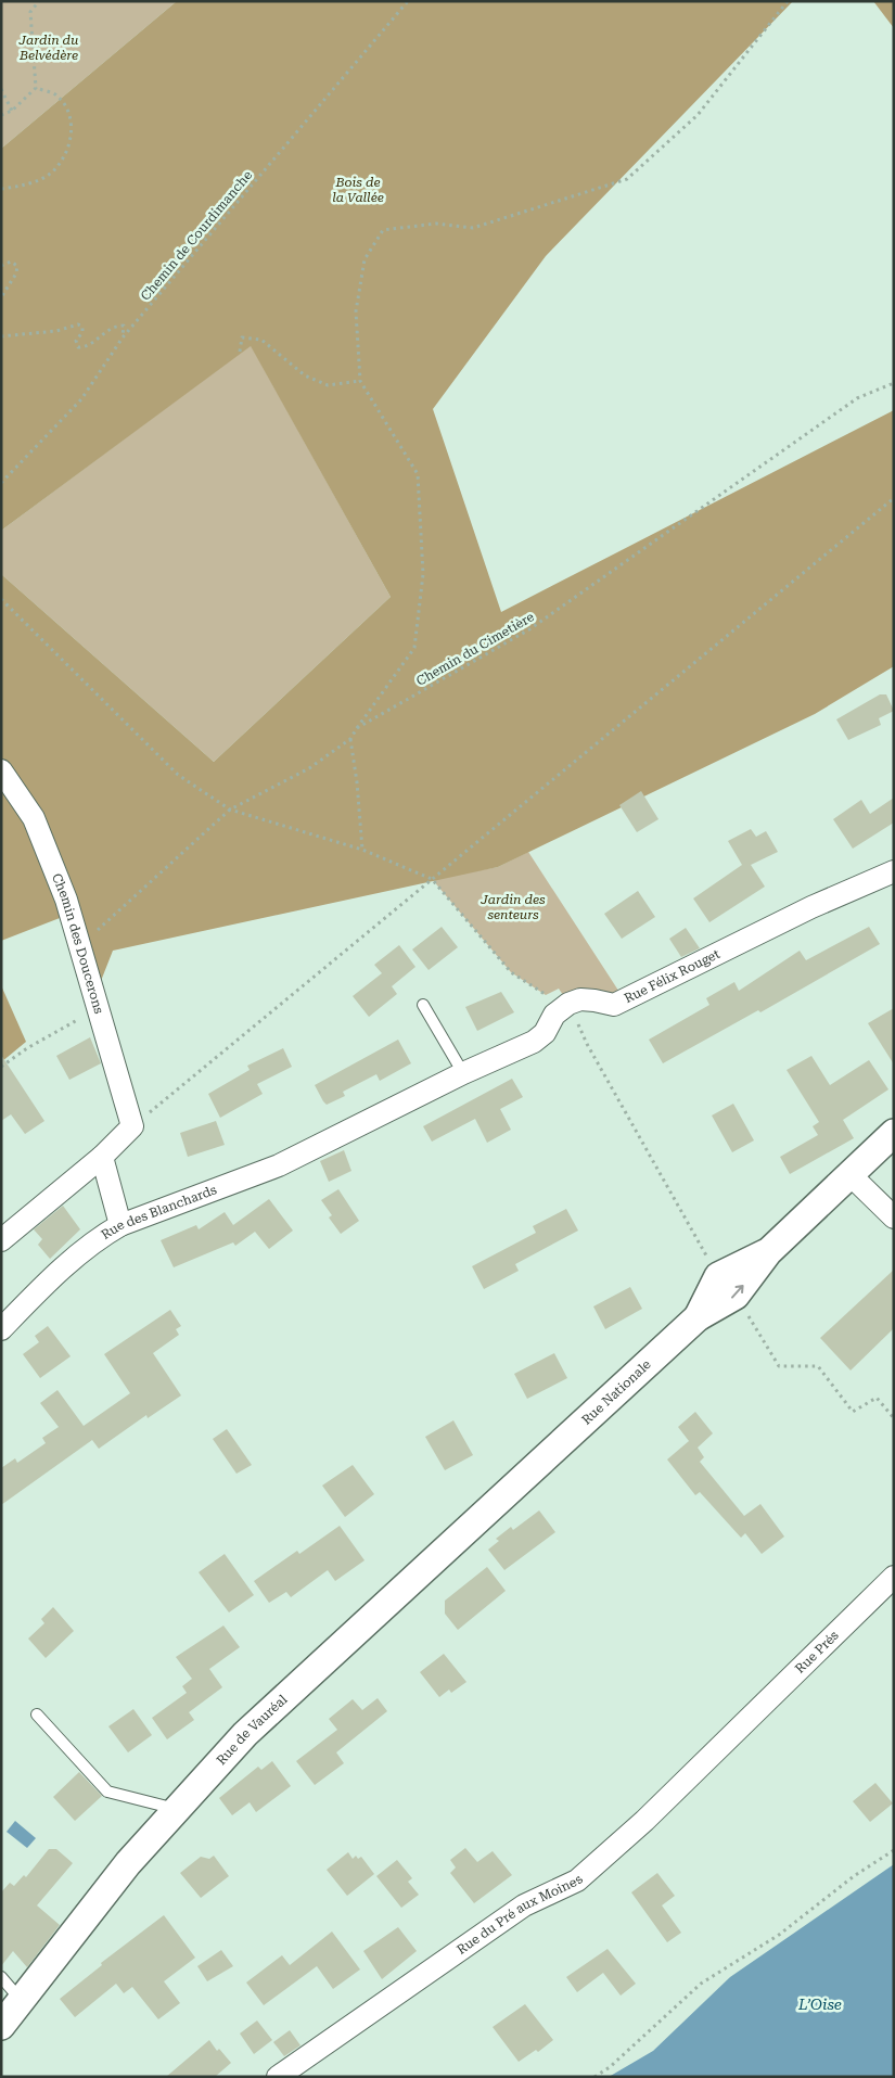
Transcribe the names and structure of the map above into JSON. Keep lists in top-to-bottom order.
{
  "streets": {
    "street": [
      "Chemin des Doucerons",
      "Rue Félix Rouget",
      "Rue des Blanchards",
      "Rue Nationale",
      "Rue Prés",
      "Rue de Vauréal",
      "Rue du Pré aux Moines"
    ],
    "path": ["Chemin de Courdimanche", "Chemin du Cimetière"]
  },
  "crossings": [
    ["Chemin du Cimetière", "Chemin des Doucerons"],
    ["Rue Nationale", "Rue de Vauréal"],
    ["Rue Prés", "Rue du Pré aux Moines"]
  ],
  "water": ["L’Oise"],
  "parks": ["Jardin du Belvédère", "Bois de la Vallée", "Jardin des senteurs"]
}
